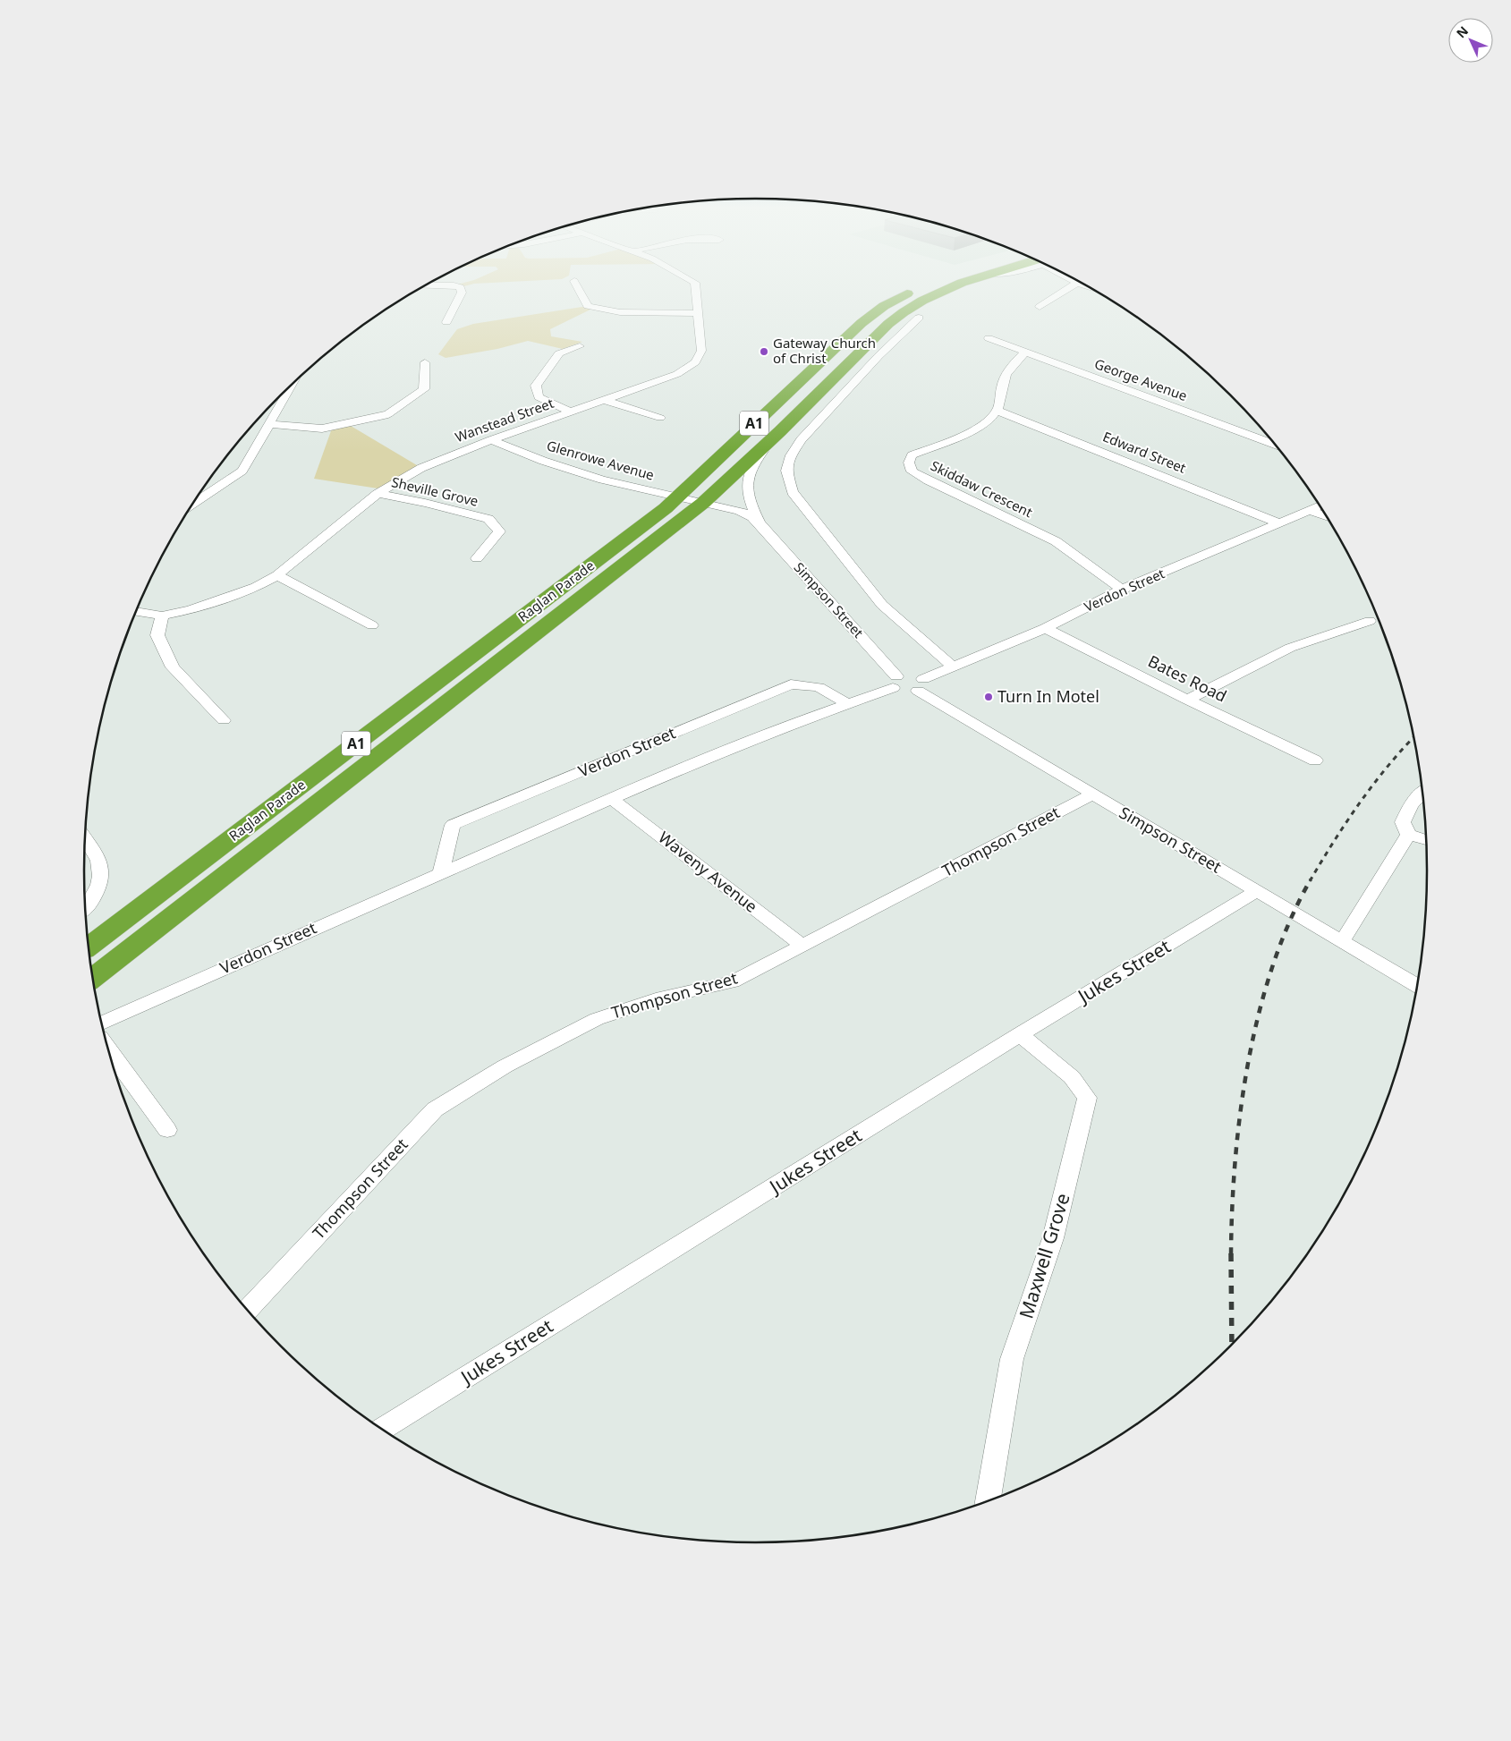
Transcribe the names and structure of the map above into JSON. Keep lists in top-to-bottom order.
{
  "streets": {
    "highway": ["A1", "Raglan Parade"],
    "street": [
      "George Avenue",
      "Wanstead Street",
      "Edward Street",
      "Glenrowe Avenue",
      "Skiddaw Crescent",
      "Sheville Grove",
      "Verdon Street",
      "Simpson Street",
      "Bates Road",
      "Thompson Street",
      "Waveny Avenue",
      "Jukes Street",
      "Maxwell Grove"
    ]
  },
  "crossings": [
    ["Wanstead Street", "Glenrowe Avenue"],
    ["Wanstead Street", "Sheville Grove"],
    ["Edward Street", "Skiddaw Crescent"],
    ["Edward Street", "Verdon Street"],
    ["Glenrowe Avenue", "Raglan Parade"],
    ["Glenrowe Avenue", "Simpson Street"],
    ["Skiddaw Crescent", "Verdon Street"],
    ["Verdon Street", "Simpson Street"],
    ["Verdon Street", "Bates Road"],
    ["Verdon Street", "Waveny Avenue"],
    ["Raglan Parade", "Simpson Street"],
    ["Simpson Street", "Thompson Street"],
    ["Simpson Street", "Jukes Street"],
    ["Thompson Street", "Waveny Avenue"],
    ["Jukes Street", "Maxwell Grove"]
  ],
  "places": ["Gateway Church of Christ", "Turn In Motel"],
  "north": "top left"
}
